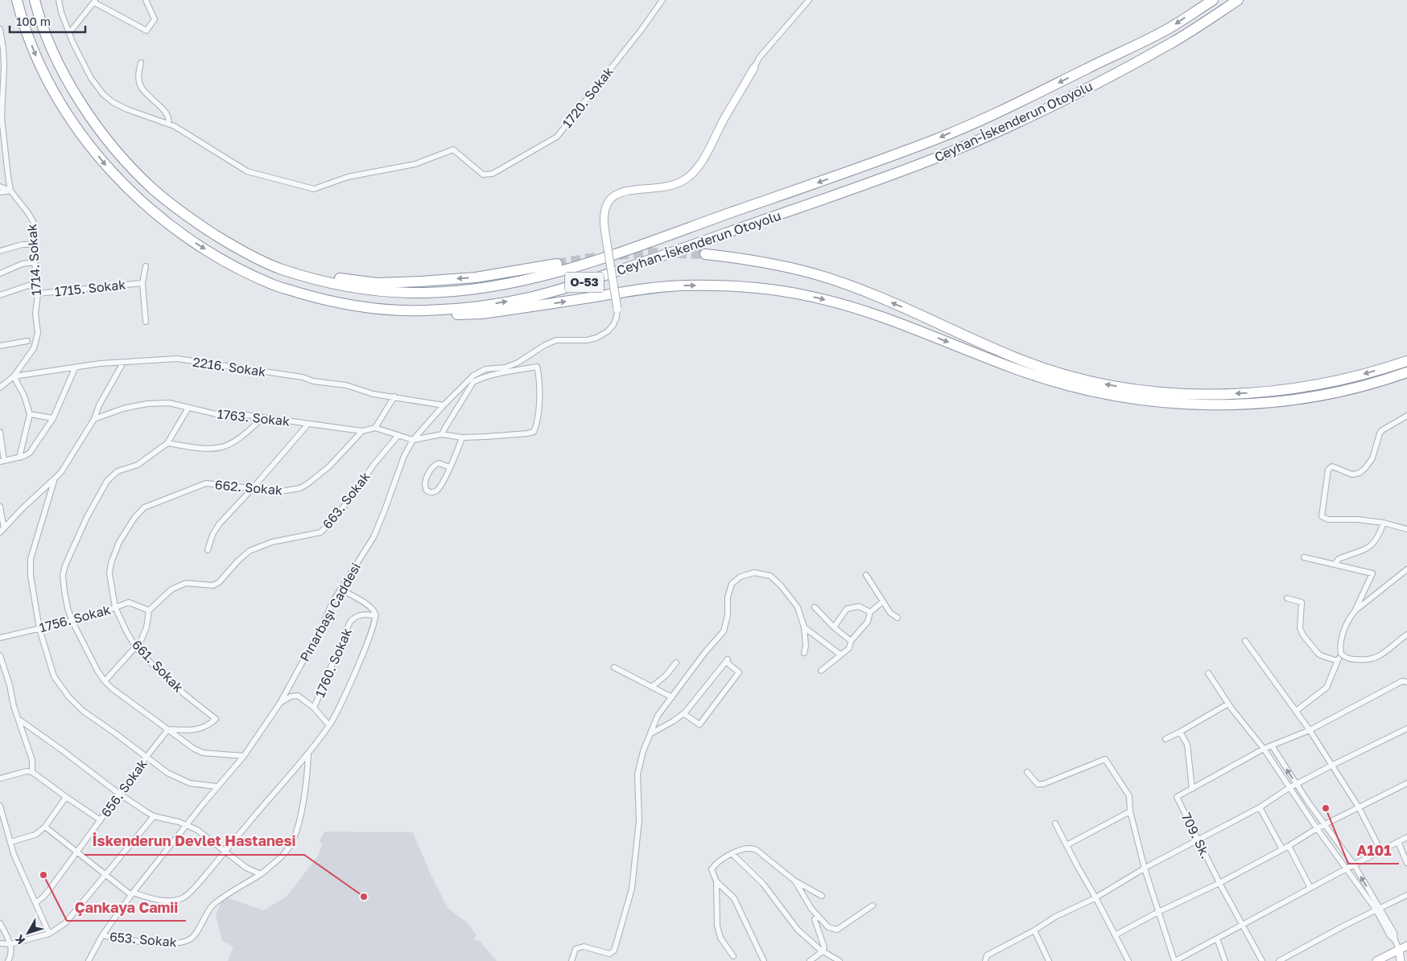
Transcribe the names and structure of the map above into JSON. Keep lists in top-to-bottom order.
{
  "streets": {
    "highway": ["Ceyhan-İskenderun Otoyolu", "O-53"],
    "street": [
      "1720. Sokak",
      "1714. Sokak",
      "1715. Sokak",
      "2216. Sokak",
      "1763. Sokak",
      "662. Sokak",
      "663. Sokak",
      "Pınarbaşı Caddesi",
      "1756. Sokak",
      "1760. Sokak",
      "661. Sokak",
      "656. Sokak",
      "709. Sk.",
      "653. Sokak"
    ]
  },
  "crossings": [
    ["1714. Sokak", "1715. Sokak"],
    ["1714. Sokak", "2216. Sokak"],
    ["2216. Sokak", "Pınarbaşı Caddesi"],
    ["1763. Sokak", "662. Sokak"],
    ["662. Sokak", "661. Sokak"],
    ["663. Sokak", "1756. Sokak"],
    ["Pınarbaşı Caddesi", "653. Sokak"],
    ["1756. Sokak", "661. Sokak"],
    ["661. Sokak", "656. Sokak"]
  ],
  "places": ["A101", "Çankaya Camii", "İskenderun Devlet Hastanesi"],
  "scale_bar": "100 m",
  "north": "bottom left"
}
